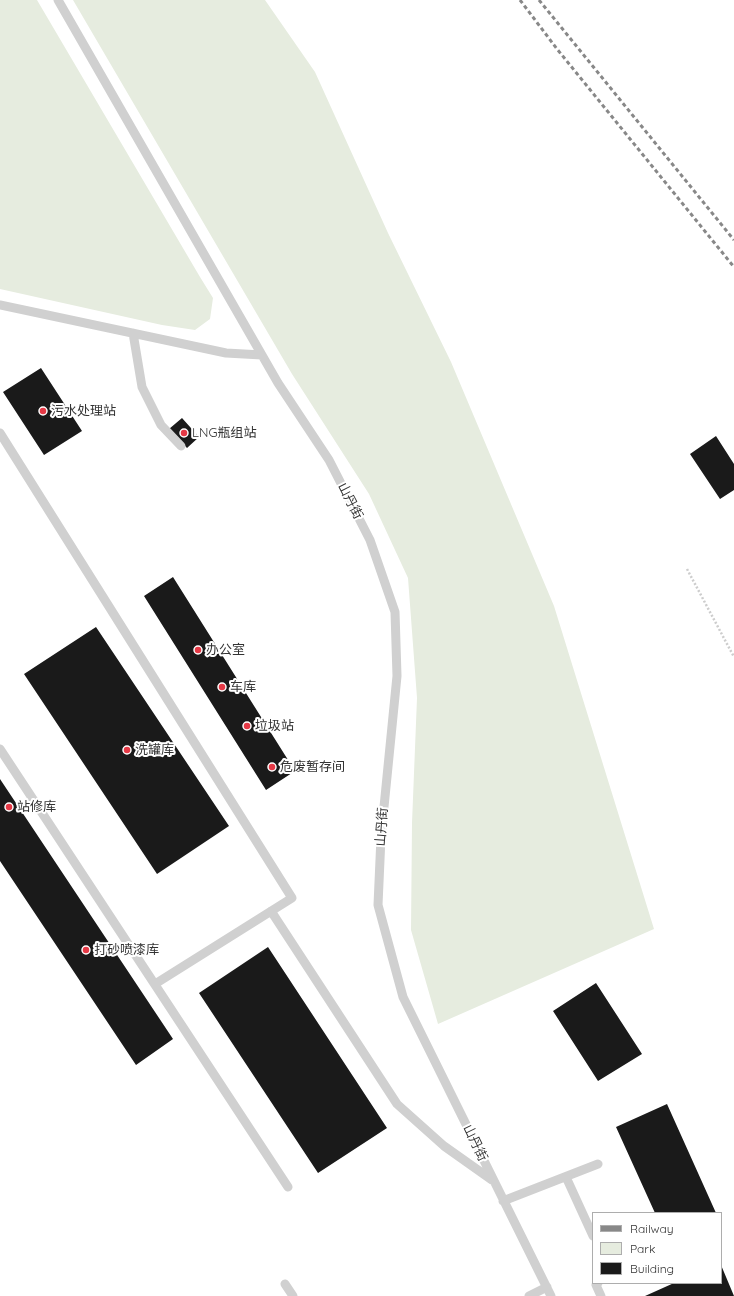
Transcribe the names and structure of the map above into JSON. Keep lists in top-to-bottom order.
{
  "streets": {
    "lane": ["山丹街"]
  },
  "places": [
    "污水处理站",
    "LNG瓶组站",
    "办公室",
    "车库",
    "垃圾站",
    "洗罐库",
    "危废暂存间",
    "站修库",
    "打砂喷漆库"
  ],
  "legend": ["Railway", "Park", "Building"]
}
